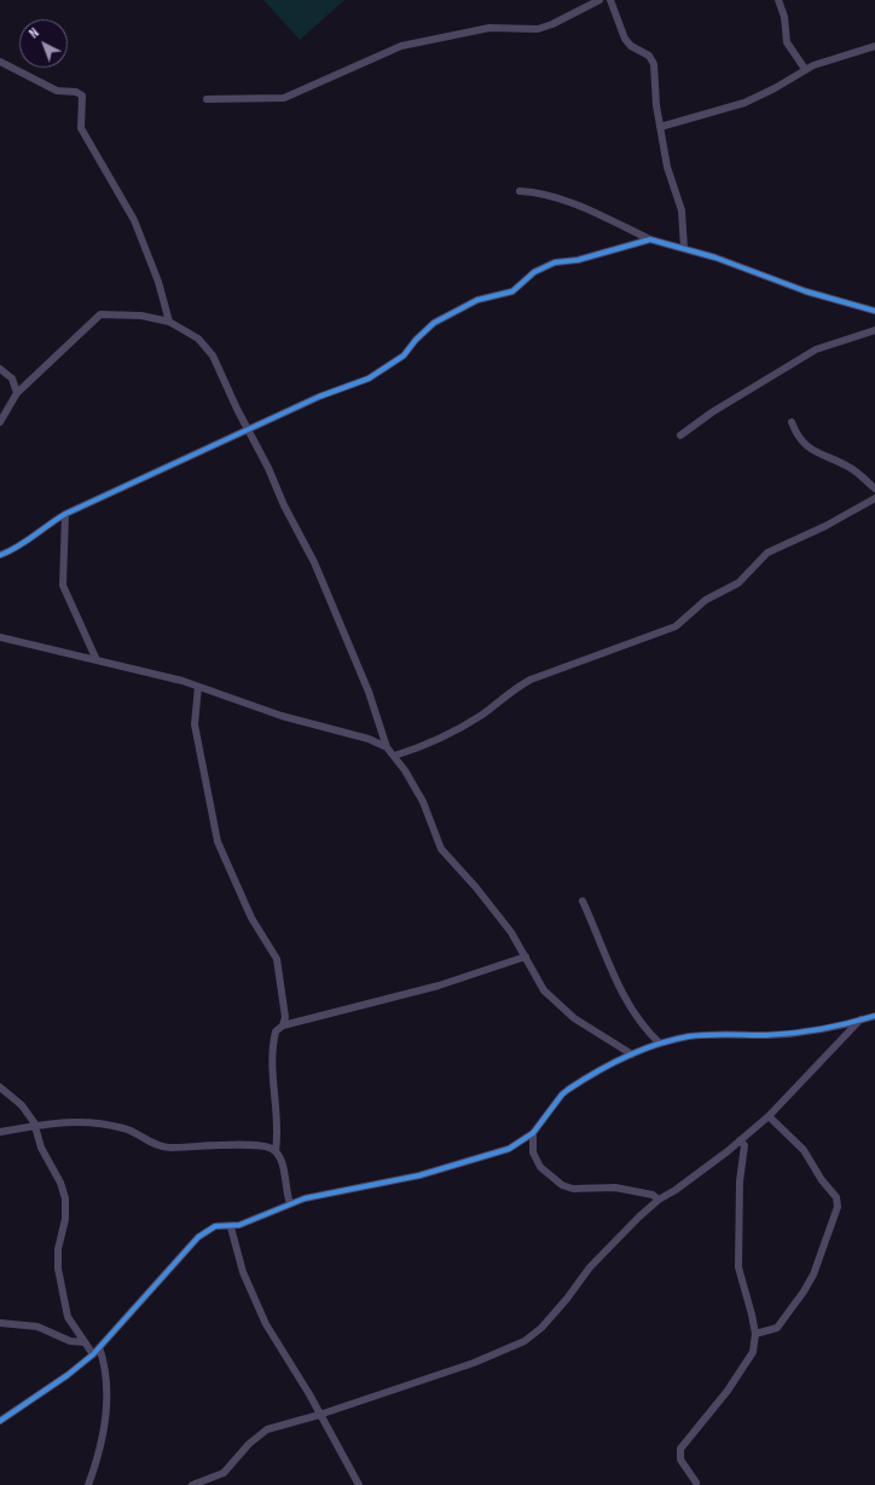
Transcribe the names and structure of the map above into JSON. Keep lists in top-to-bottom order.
{
  "north": "top left"
}
